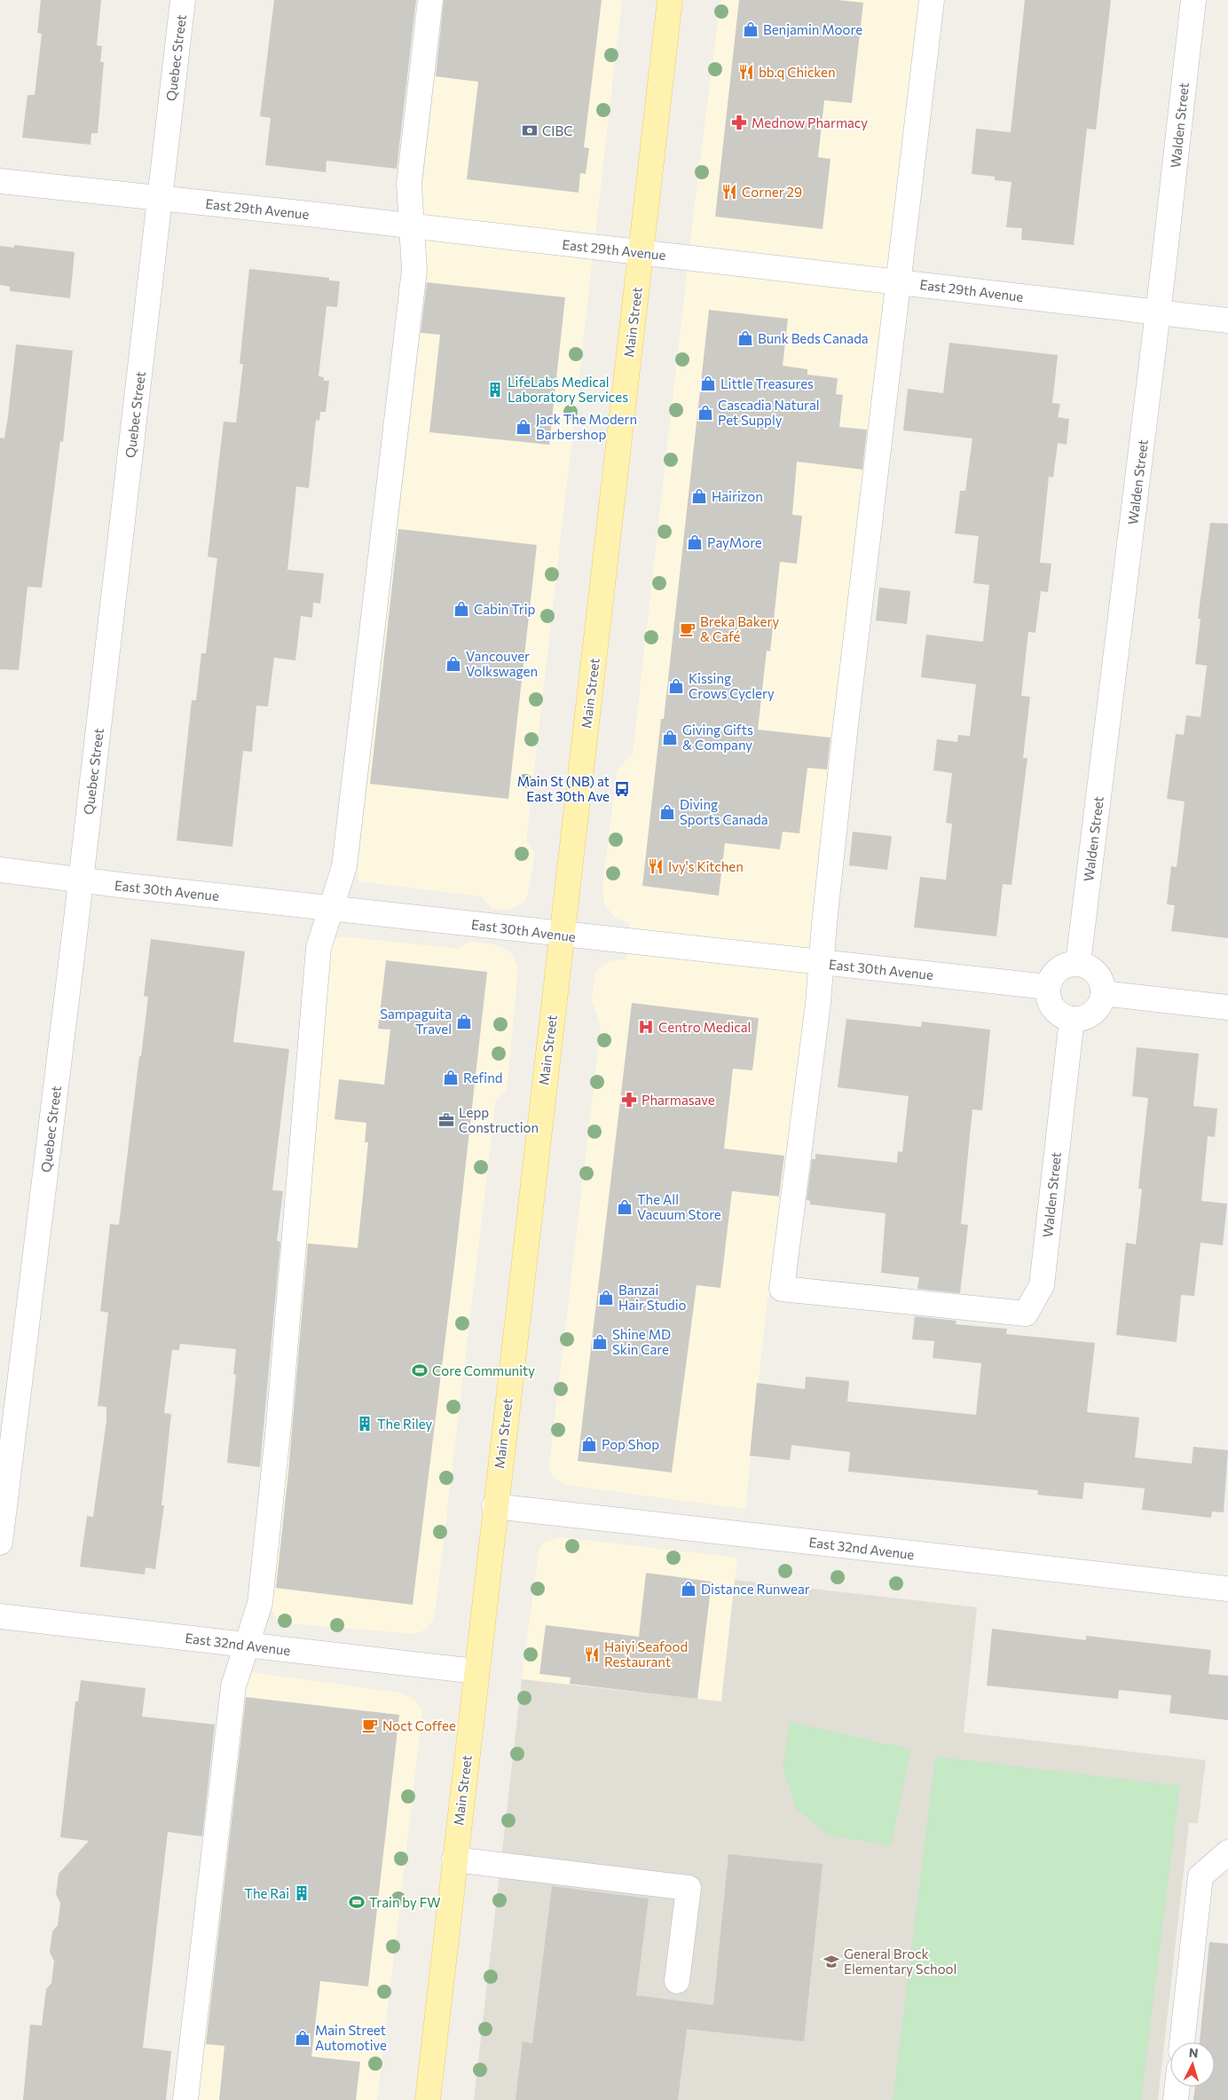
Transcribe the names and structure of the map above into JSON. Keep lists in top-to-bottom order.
{
  "streets": {
    "main road": ["Main Street"],
    "street": [
      "Quebec Street",
      "Walden Street",
      "East 29th Avenue",
      "East 30th Avenue",
      "East 32nd Avenue"
    ]
  },
  "crossings": [
    ["Quebec Street", "East 29th Avenue"],
    ["Quebec Street", "East 30th Avenue"],
    ["Walden Street", "East 29th Avenue"],
    ["Walden Street", "East 30th Avenue"],
    ["East 29th Avenue", "Main Street"],
    ["Main Street", "East 30th Avenue"],
    ["Main Street", "East 32nd Avenue"]
  ],
  "places": {
    "shop": [
      "Benjamin Moore",
      "Bunk Beds Canada",
      "Little Treasures",
      "Cascadia Natural Pet Supply",
      "Jack The Modern Barbershop",
      "Hairizon",
      "PayMore",
      "Cabin Trip",
      "Vancouver Volkswagen",
      "Kissing Crows Cyclery",
      "Giving Gifts & Company",
      "Diving Sports Canada",
      "Sampaguita Travel",
      "Refind",
      "The All Vacuum Store",
      "Banzai Hair Studio",
      "Shine MD Skin Care",
      "Pop Shop",
      "Distance Runwear",
      "Main Street Automotive"
    ],
    "restaurant": [
      "bb.q Chicken",
      "Corner 29",
      "Ivy's Kitchen",
      "Haiyi Seafood Restaurant"
    ],
    "pharmacy": ["Mednow Pharmacy", "Pharmasave"],
    "bank": ["CIBC"],
    "building": ["LifeLabs Medical Laboratory Services", "The Riley", "The Rai"],
    "cafe": ["Breka Bakery & Café", "Noct Coffee"],
    "bus stop": ["Main St (NB) at East 30th Ave"],
    "hospital": ["Centro Medical"],
    "office": ["Lepp Construction"],
    "sports": ["Core Community", "Train by FW"],
    "school or university": ["General Brock Elementary School"]
  },
  "north": "top"
}
